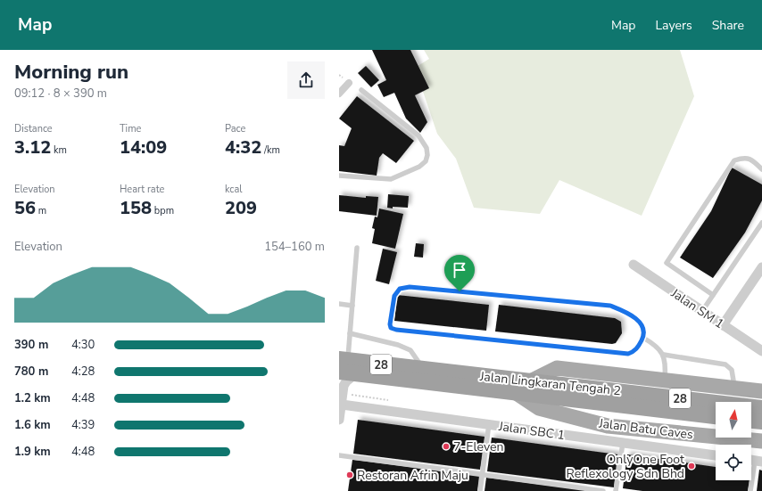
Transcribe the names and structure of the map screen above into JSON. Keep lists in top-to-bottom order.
{
  "streets": {
    "highway": ["28", "Jalan Lingkaran Tengah 2"],
    "main road": ["Jalan Batu Caves"],
    "street": ["Jalan SM 1", "Jalan SBC 1"]
  },
  "crossings": [
    ["Jalan Lingkaran Tengah 2", "Jalan Batu Caves"]
  ],
  "places": ["7-Eleven", "OnlyOne Foot Reflexology Sdn Bhd", "Restoran Afrin Maju"],
  "north": "top",
  "page": {
    "header": "Map",
    "nav": ["Map", "Layers", "Share"],
    "heading": ["Morning run", "09:12 · 8 × 390 m"],
    "stats": [
      ["Distance", "3.12 km"],
      ["Time", "14:09"],
      ["Pace", "4:32 /km"],
      ["Elevation", "56 m"],
      ["Heart rate", "158 bpm"],
      ["kcal", "209"]
    ],
    "chart": ["Elevation", "154–160 m"],
    "list": [
      {
        "name": "390 m",
        "note": "4:30"
      },
      {
        "name": "780 m",
        "note": "4:28"
      },
      {
        "name": "1.2 km",
        "note": "4:48"
      },
      {
        "name": "1.6 km",
        "note": "4:39"
      },
      {
        "name": "1.9 km",
        "note": "4:48"
      }
    ]
  }
}
